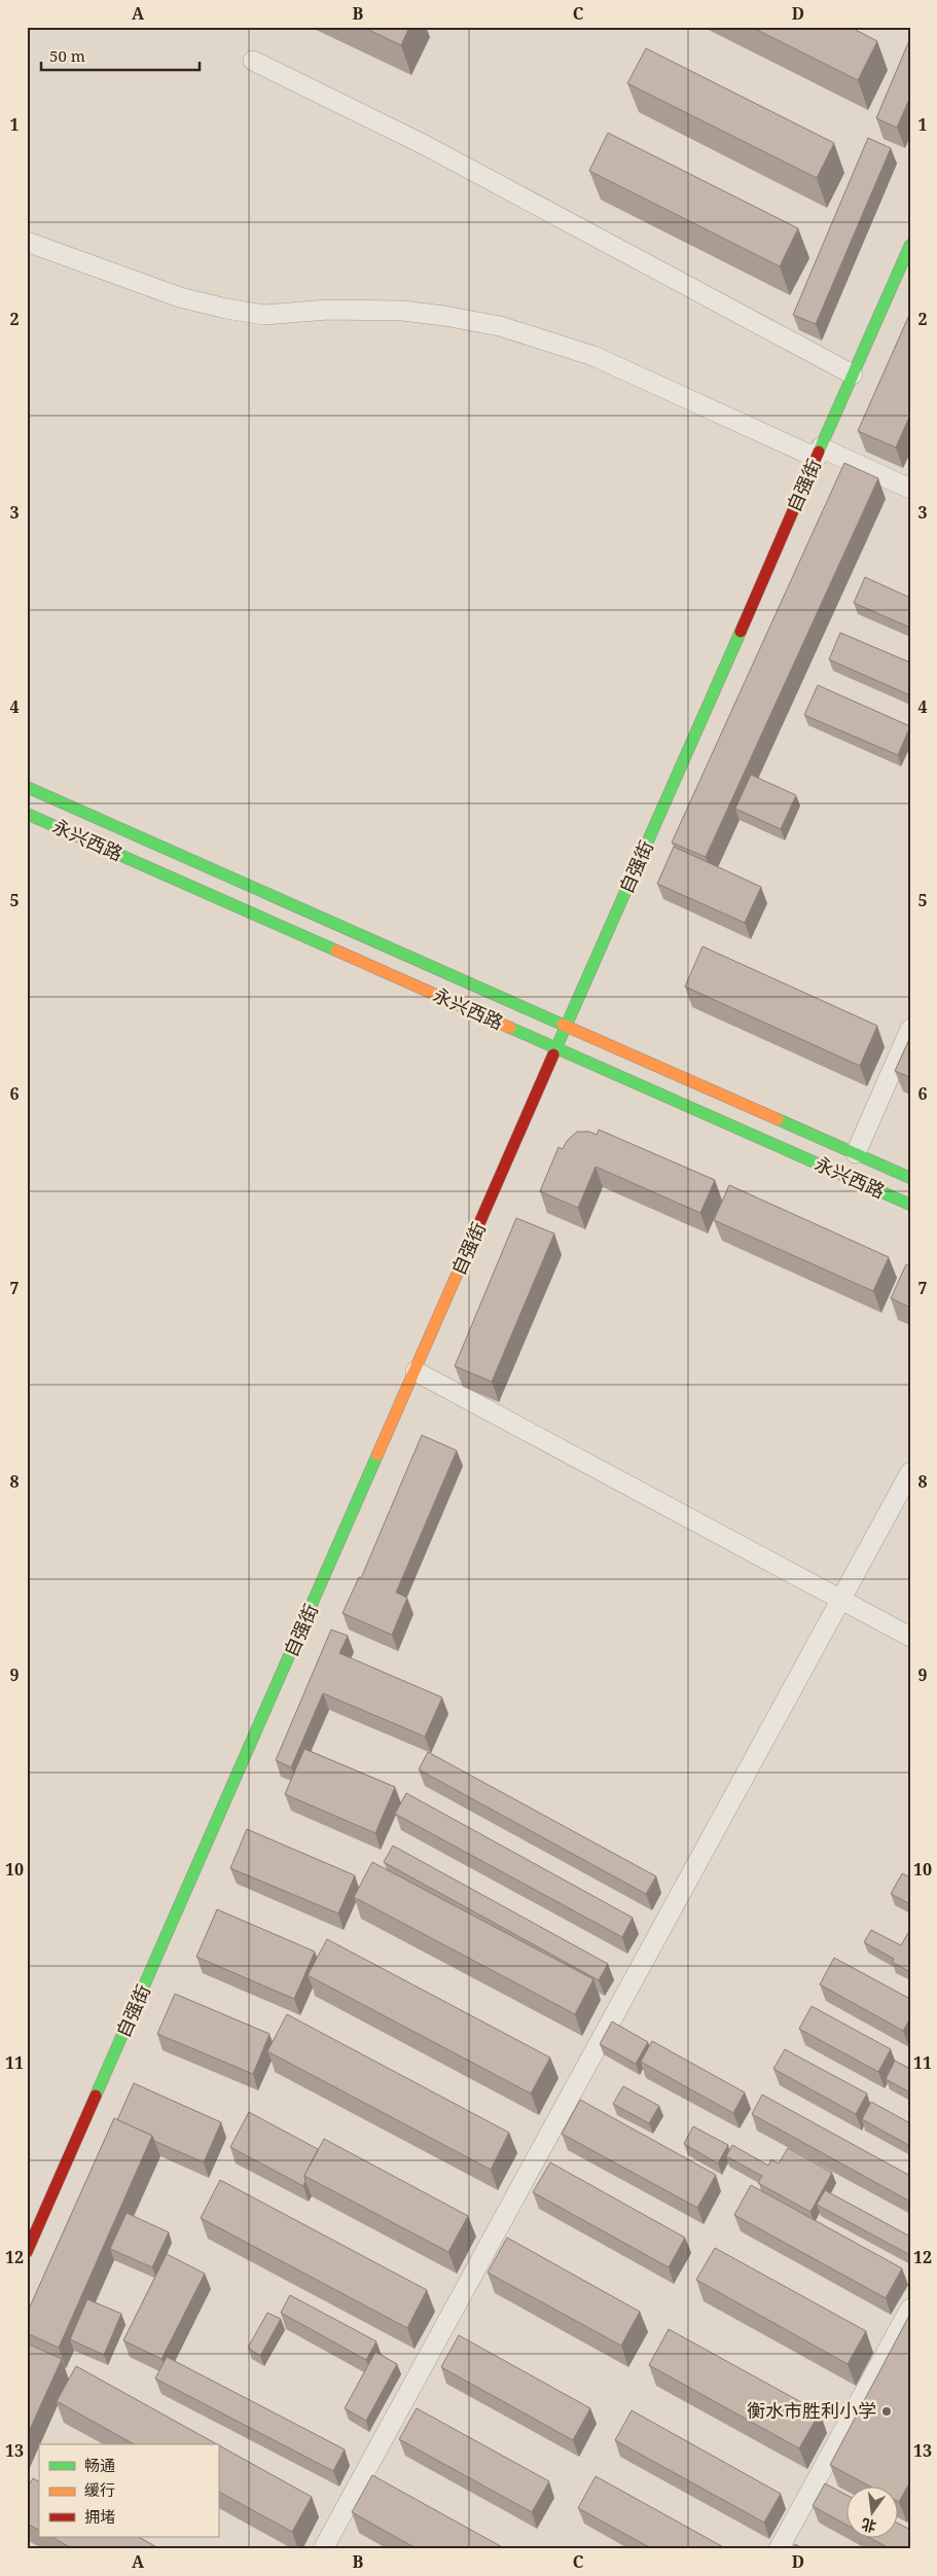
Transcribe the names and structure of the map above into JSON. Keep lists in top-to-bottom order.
{
  "streets": {
    "street": ["自强街", "永兴西路"]
  },
  "crossings": [
    ["自强街", "永兴西路"]
  ],
  "places": ["衡水市胜利小学"],
  "legend": ["畅通", "缓行", "拥堵"],
  "scale_bar": "50 m",
  "north": "bottom",
  "grid": {
    "columns": [
      "A",
      "B",
      "C",
      "D"
    ],
    "rows": [
      "1",
      "2",
      "3",
      "4",
      "5",
      "6",
      "7",
      "8",
      "9",
      "10",
      "11",
      "12",
      "13"
    ]
  }
}
